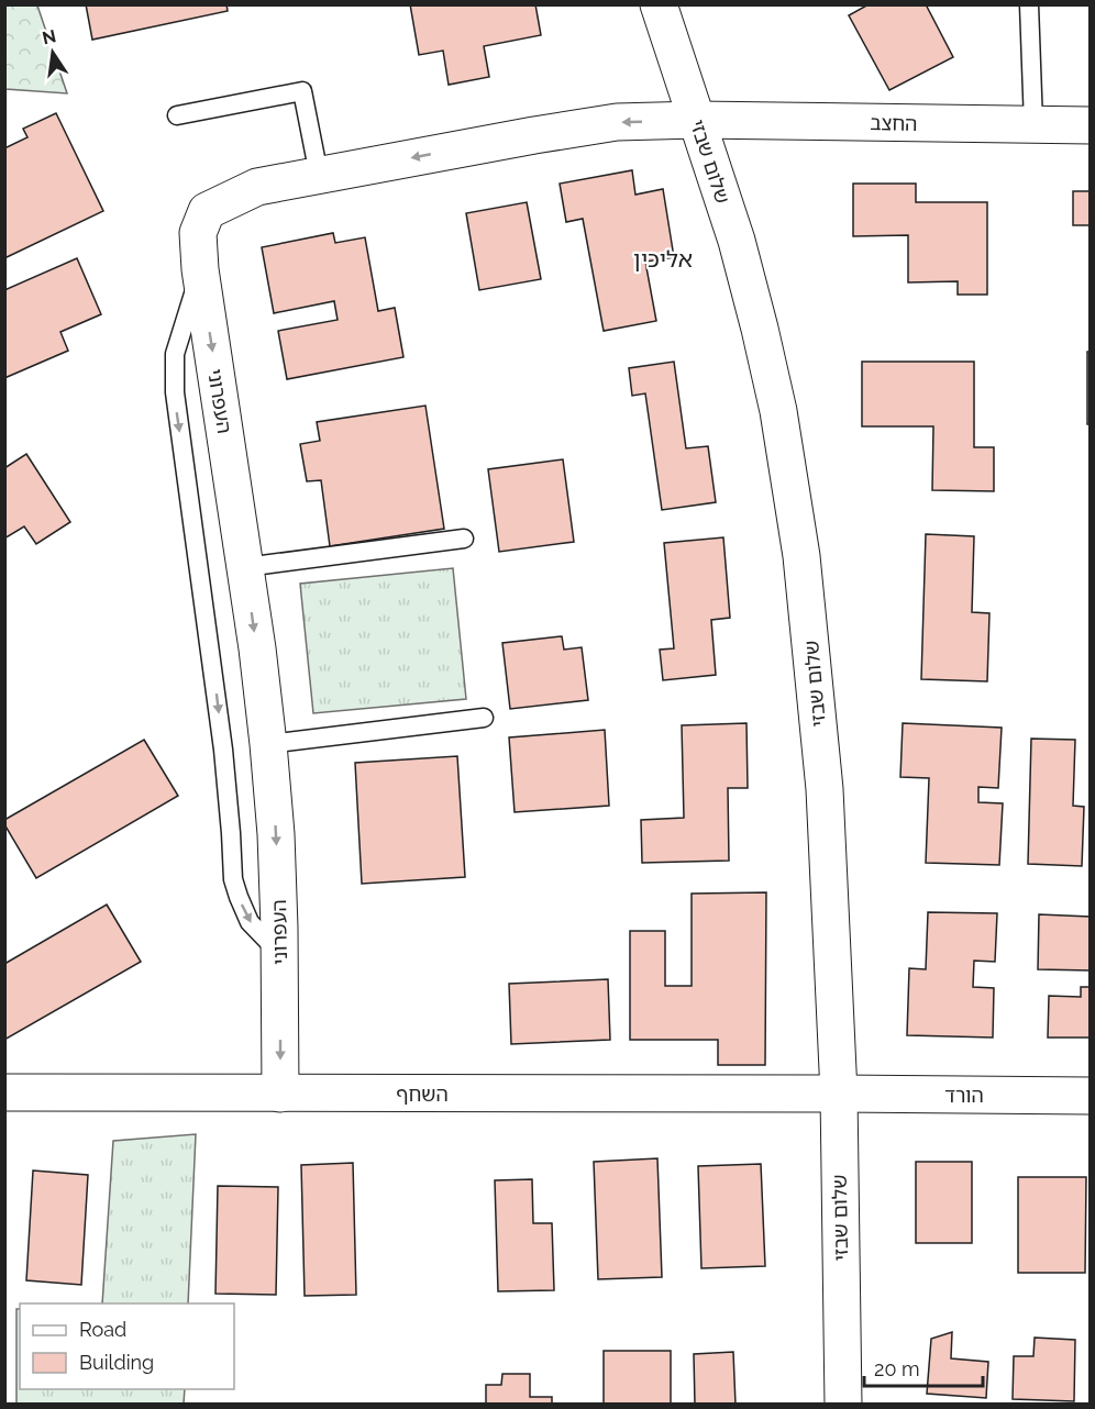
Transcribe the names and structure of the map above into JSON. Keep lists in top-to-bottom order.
{
  "streets": {
    "street": [
      "החצב",
      "שלום שבזי",
      "העפרוני",
      "השחף",
      "הורד"
    ]
  },
  "crossings": [
    ["החצב", "שלום שבזי"],
    ["החצב", "העפרוני"],
    ["שלום שבזי", "העפרוני"],
    ["שלום שבזי", "השחף"],
    ["שלום שבזי", "הורד"],
    ["העפרוני", "השחף"],
    ["השחף", "הורד"]
  ],
  "districts": ["אליכין"],
  "legend": ["Road", "Building"],
  "scale_bar": "20 m",
  "north": "top"
}
